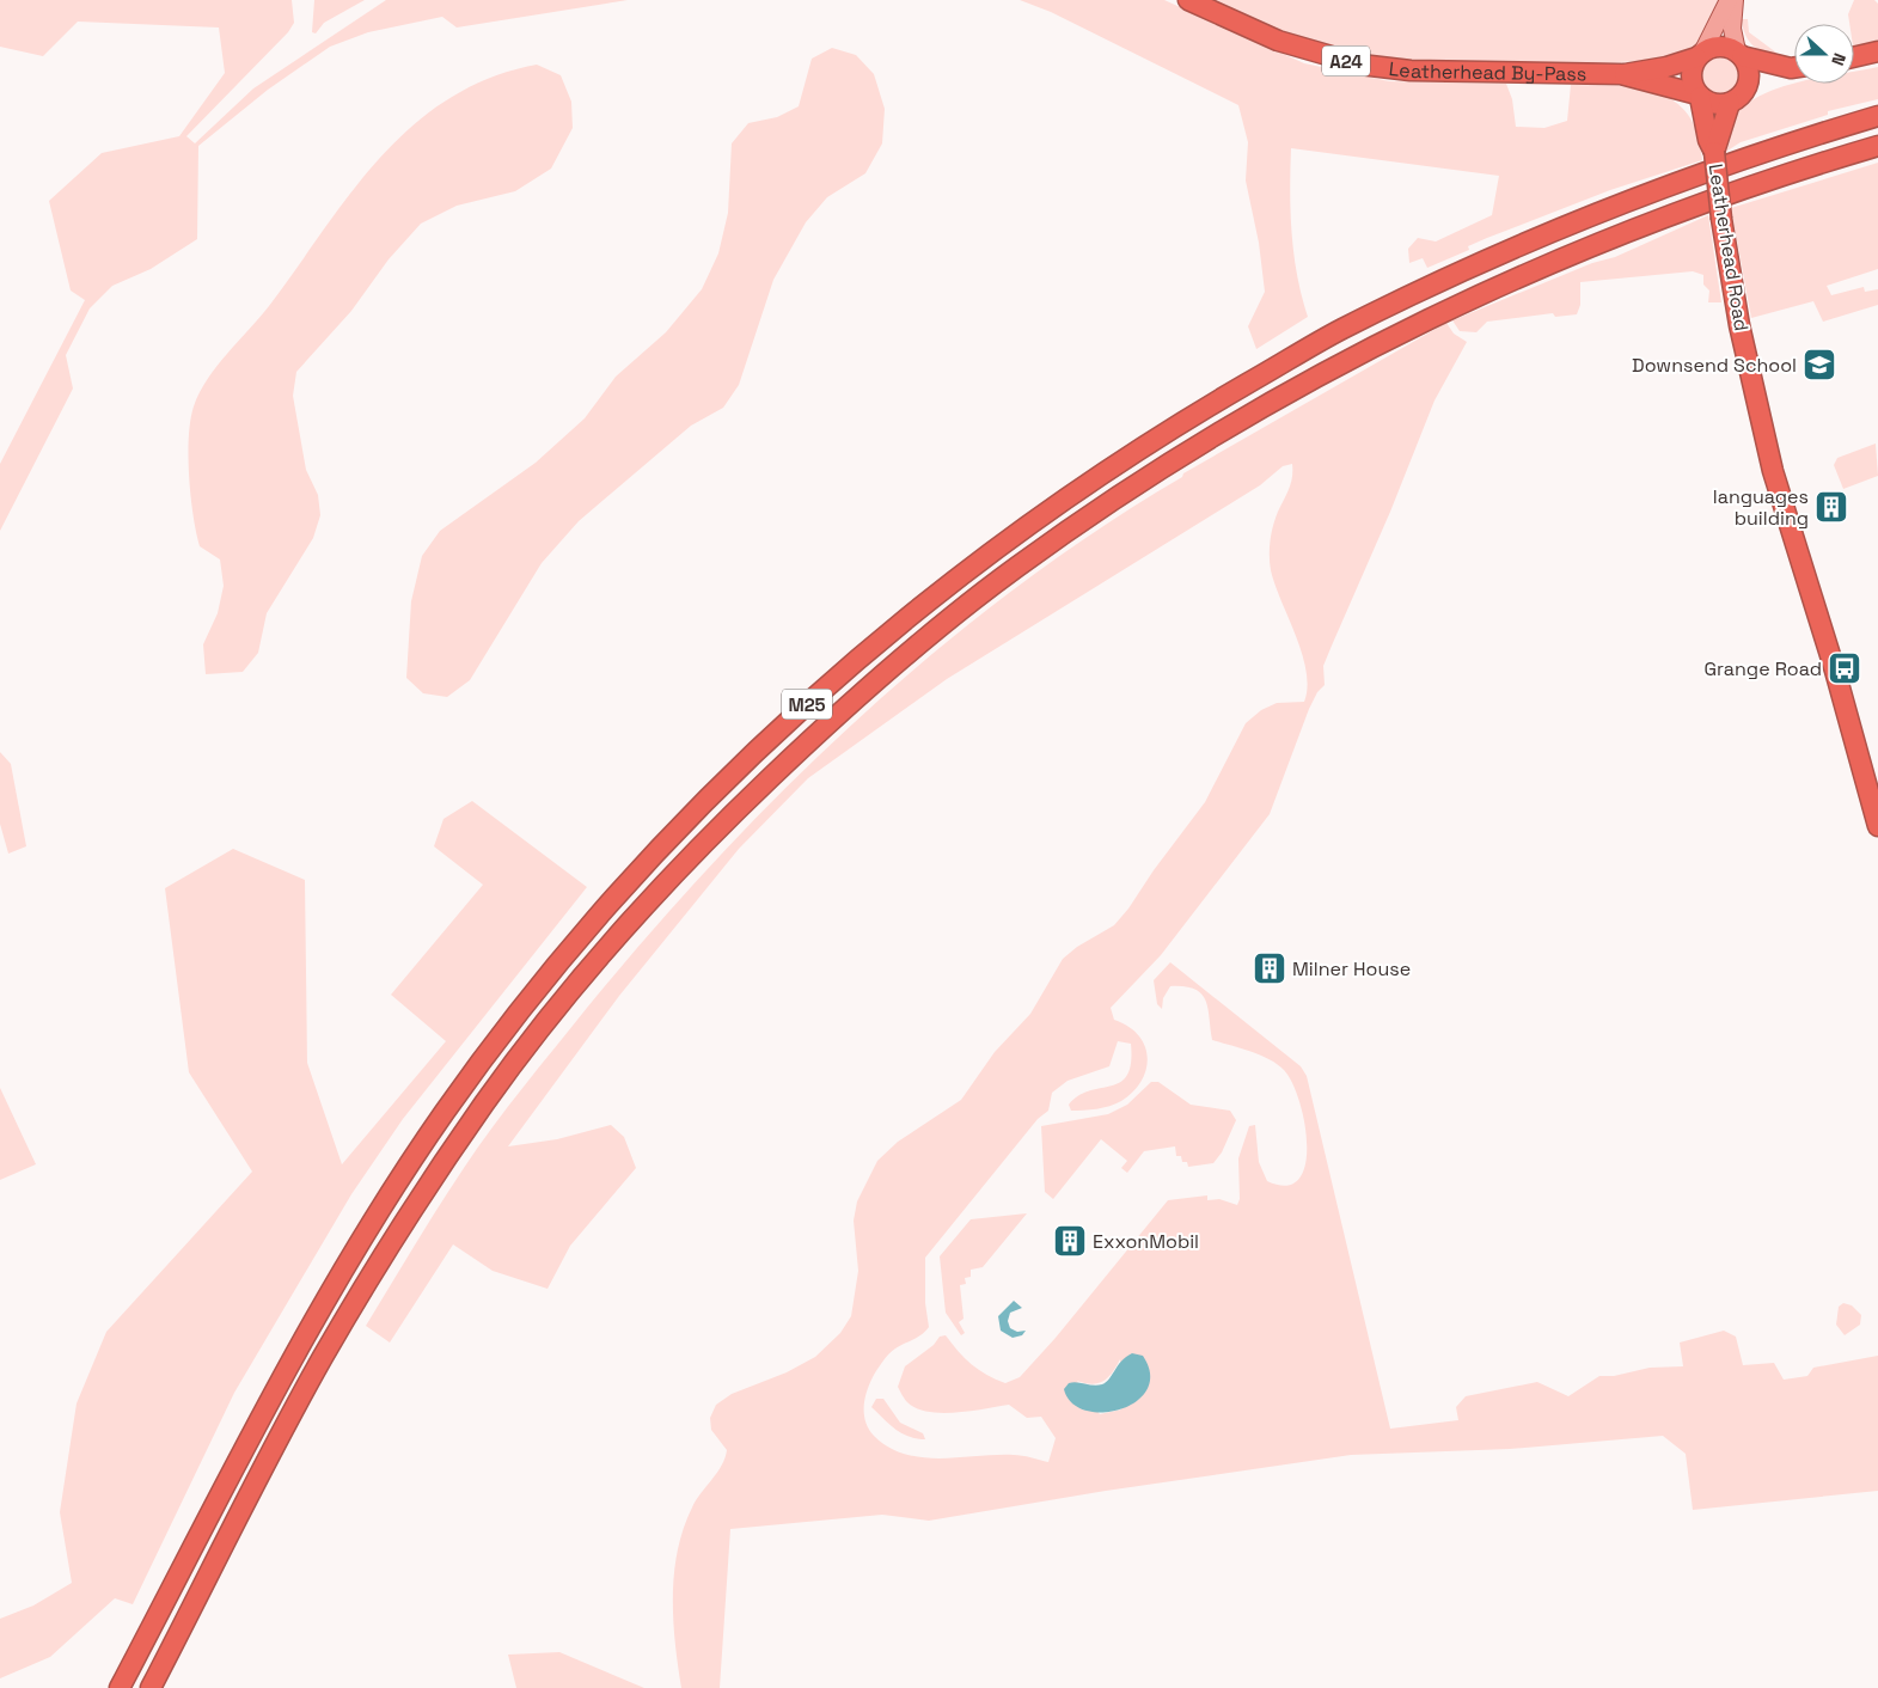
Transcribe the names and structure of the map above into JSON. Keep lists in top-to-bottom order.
{
  "streets": {
    "highway": [
      "A24",
      "Leatherhead By-Pass",
      "Leatherhead Road",
      "M25"
    ]
  },
  "crossings": [
    ["Leatherhead By-Pass", "Leatherhead Road"]
  ],
  "places": {
    "school or university": ["Downsend School"],
    "building": ["languages building", "Milner House", "ExxonMobil"],
    "bus stop": ["Grange Road"]
  },
  "north": "right"
}
